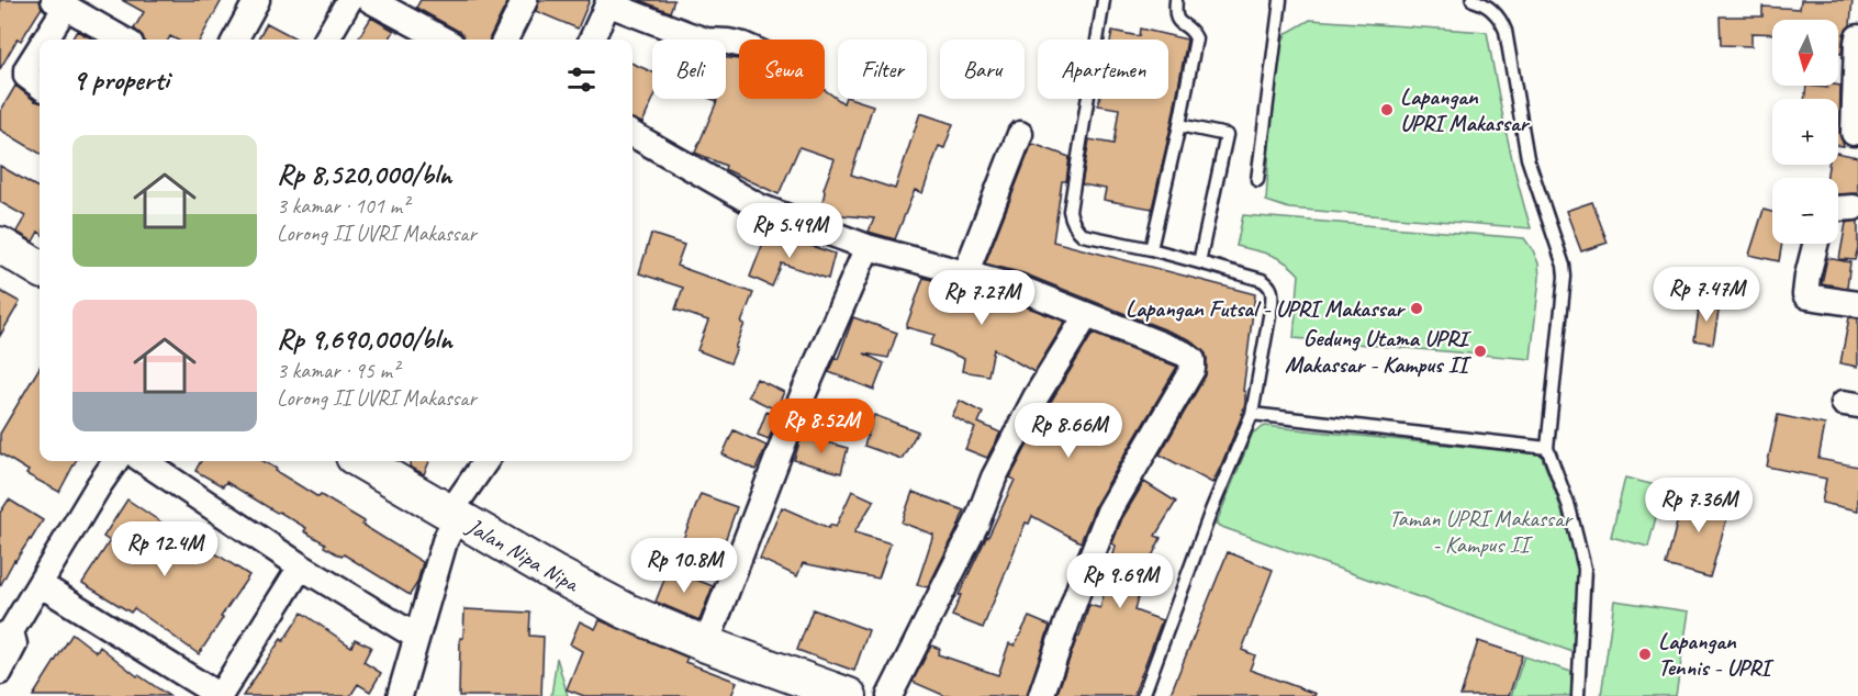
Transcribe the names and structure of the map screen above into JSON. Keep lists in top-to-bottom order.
{
  "streets": {
    "street": ["Jalan Nipa Nipa"]
  },
  "parks": ["Taman UPRI Makassar - Kampus II"],
  "places": [
    "Lapangan UPRI Makassar",
    "Lapangan Futsal - UPRI Makassar",
    "Gedung Utama UPRI Makassar - Kampus II",
    "Lapangan Tennis - UPRI"
  ],
  "north": "bottom",
  "page": {
    "map_buttons": ["+", "−"],
    "chip": [
      "Beli",
      "Sewa",
      "Filter",
      "Baru",
      "Apartemen"
    ],
    "heading": "9 properti",
    "list": [
      {
        "name": "Rp 8,520,000/bln",
        "note": "3 kamar · 101 m² · Lorong II UVRI Makassar"
      },
      {
        "name": "Rp 9,690,000/bln",
        "note": "3 kamar · 95 m² · Lorong II UVRI Makassar"
      }
    ],
    "price": [
      "Rp 5.49M",
      "Rp 7.47M",
      "Rp 7.27M",
      "Rp 8.52M",
      "Rp 8.66M",
      "Rp 7.36M",
      "Rp 12.4M",
      "Rp 10.8M",
      "Rp 9.69M"
    ]
  }
}
